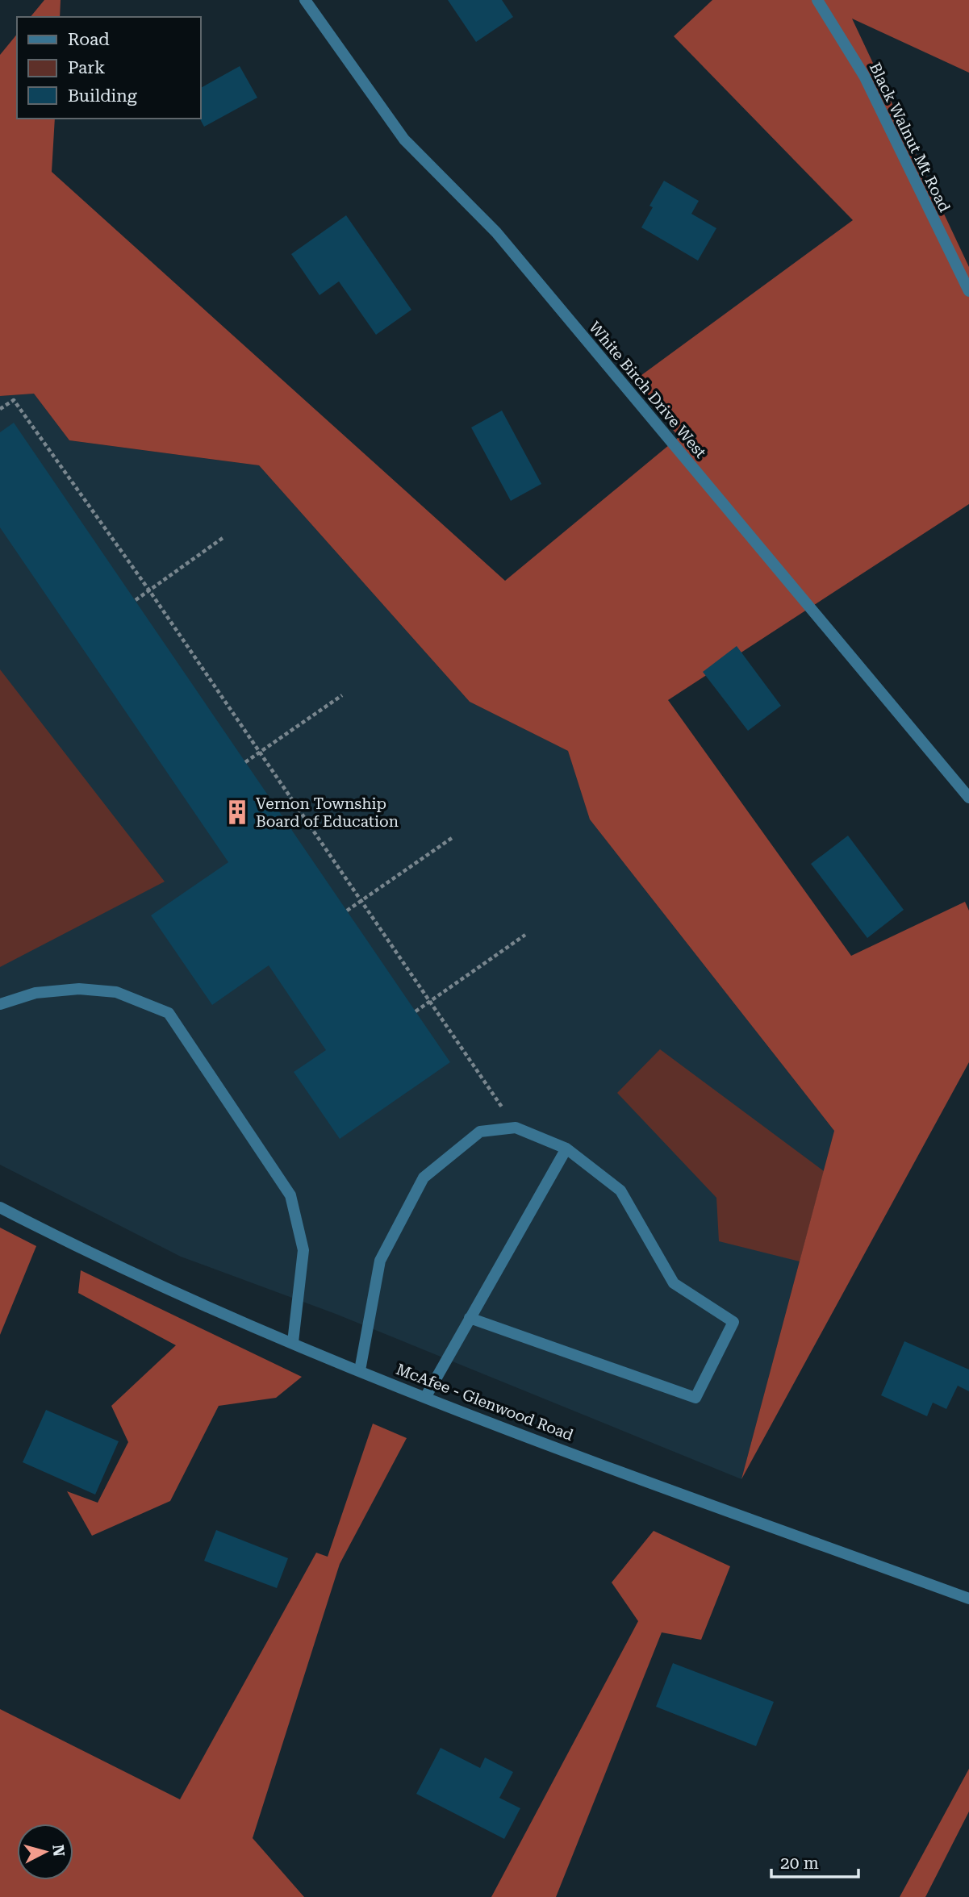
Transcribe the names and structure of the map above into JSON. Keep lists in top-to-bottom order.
{
  "streets": {
    "street": ["Black Walnut Mt Road", "White Birch Drive West", "McAfee - Glenwood Road"]
  },
  "places": {
    "building": ["Vernon Township Board of Education"]
  },
  "legend": ["Road", "Park", "Building"],
  "scale_bar": "20 m",
  "north": "right"
}
